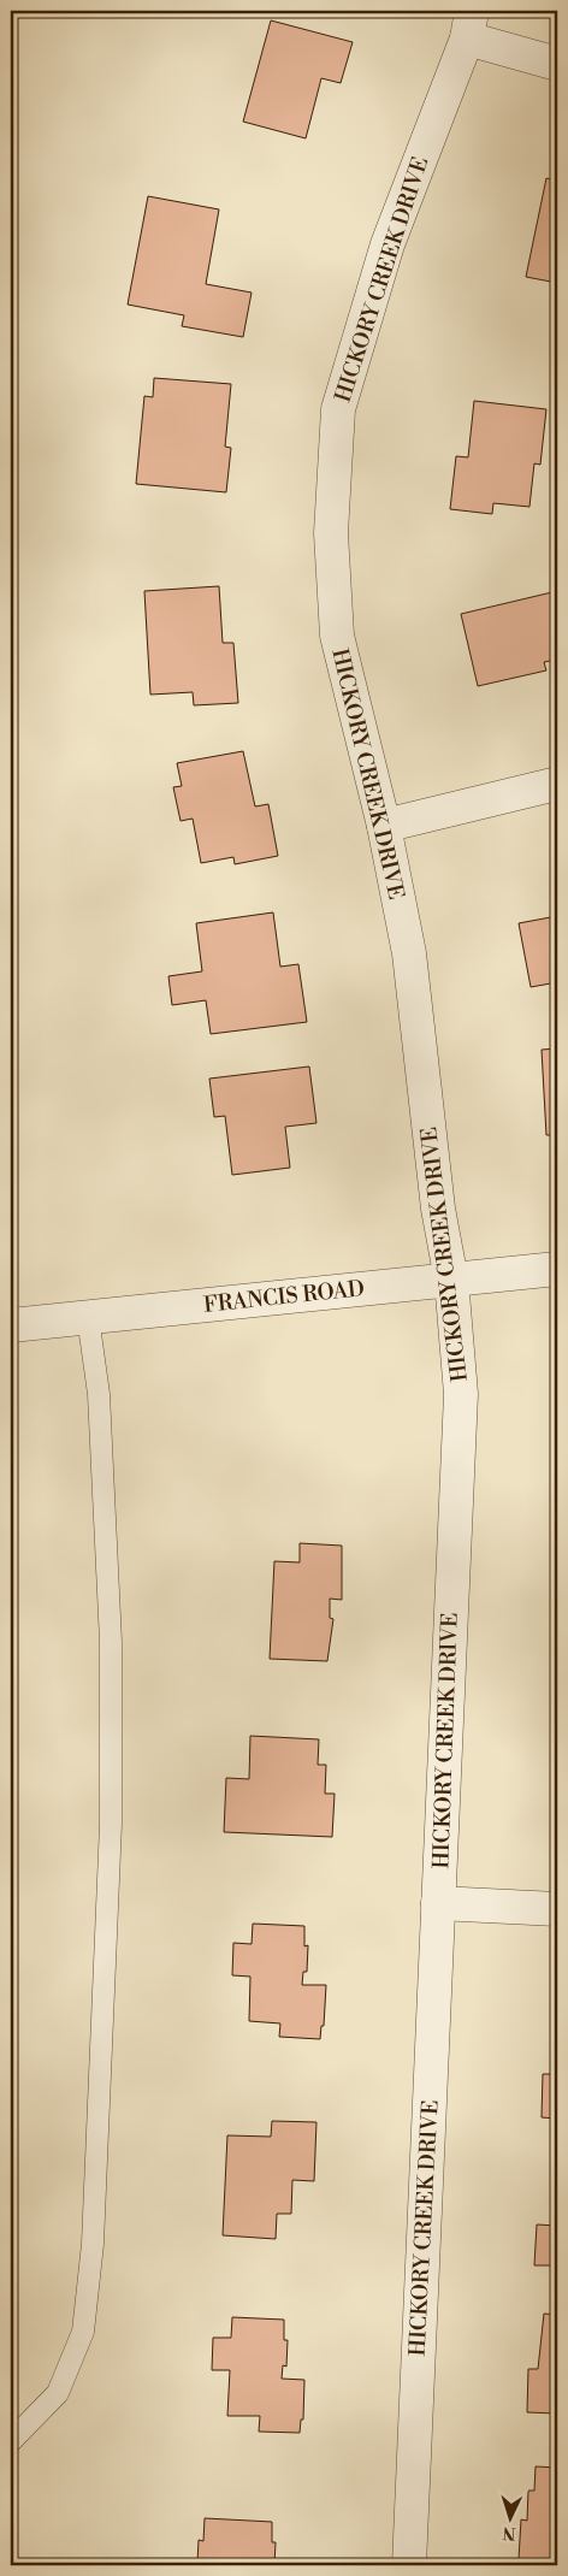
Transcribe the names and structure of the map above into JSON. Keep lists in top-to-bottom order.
{
  "streets": {
    "street": ["HICKORY CREEK DRIVE", "FRANCIS ROAD"]
  },
  "crossings": [
    ["HICKORY CREEK DRIVE", "FRANCIS ROAD"]
  ],
  "north": "bottom"
}
